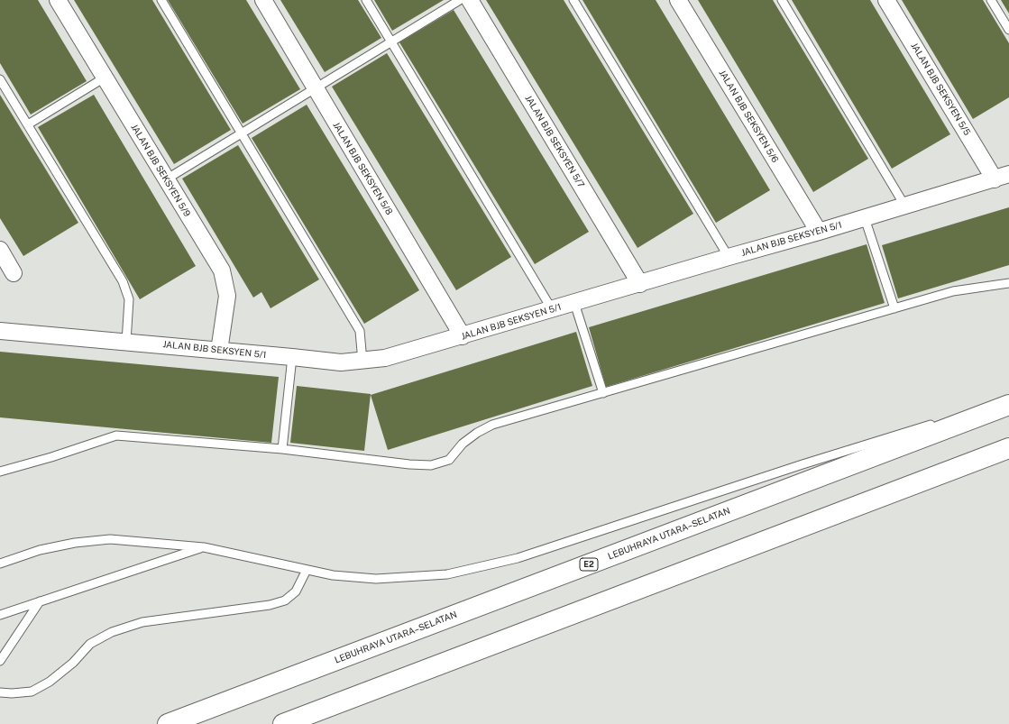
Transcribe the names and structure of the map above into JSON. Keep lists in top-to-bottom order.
{
  "streets": {
    "highway": ["LEBUHRAYA UTARA–SELATAN", "E2"],
    "street": [
      "JALAN BJB SEKSYEN 5/5",
      "JALAN BJB SEKSYEN 5/6",
      "JALAN BJB SEKSYEN 5/7",
      "JALAN BJB SEKSYEN 5/8",
      "JALAN BJB SEKSYEN 5/9",
      "JALAN BJB SEKSYEN 5/1"
    ]
  },
  "crossings": [
    ["JALAN BJB SEKSYEN 5/5", "JALAN BJB SEKSYEN 5/1"],
    ["JALAN BJB SEKSYEN 5/6", "JALAN BJB SEKSYEN 5/1"],
    ["JALAN BJB SEKSYEN 5/7", "JALAN BJB SEKSYEN 5/1"],
    ["JALAN BJB SEKSYEN 5/8", "JALAN BJB SEKSYEN 5/1"],
    ["JALAN BJB SEKSYEN 5/9", "JALAN BJB SEKSYEN 5/1"]
  ]
}
